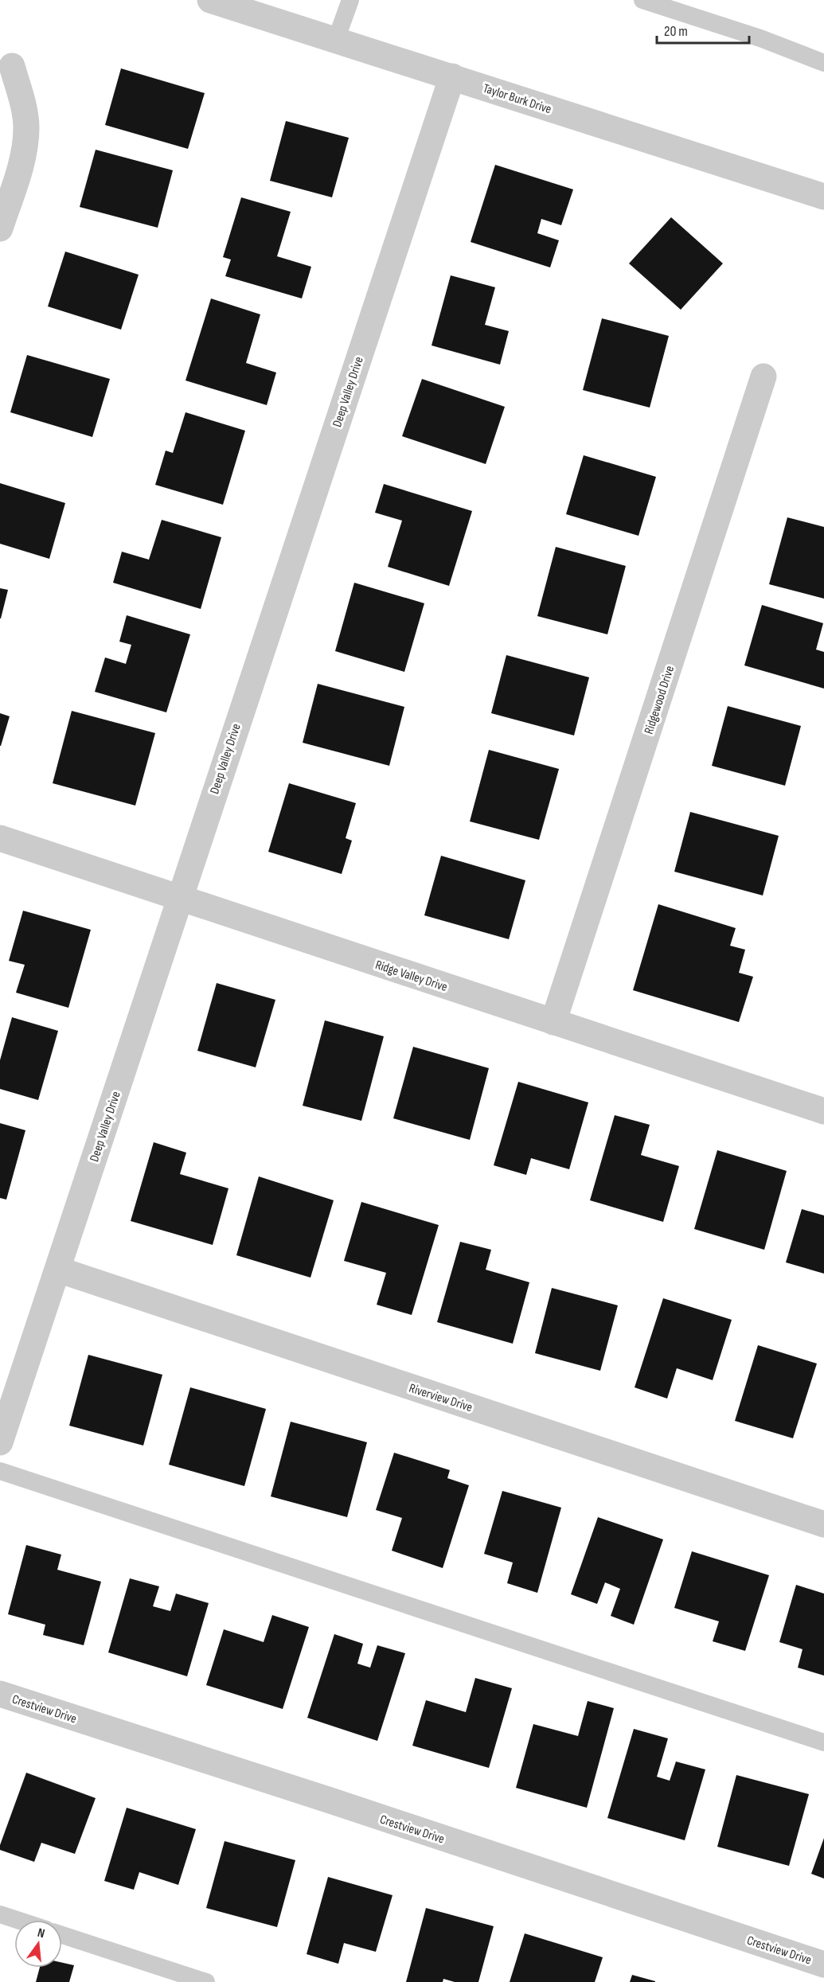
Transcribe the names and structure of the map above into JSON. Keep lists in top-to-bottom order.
{
  "streets": {
    "street": [
      "Taylor Burk Drive",
      "Deep Valley Drive",
      "Ridgewood Drive",
      "Ridge Valley Drive",
      "Riverview Drive",
      "Crestview Drive"
    ]
  },
  "crossings": [
    ["Taylor Burk Drive", "Deep Valley Drive"],
    ["Deep Valley Drive", "Ridge Valley Drive"],
    ["Deep Valley Drive", "Riverview Drive"],
    ["Ridgewood Drive", "Ridge Valley Drive"]
  ],
  "scale_bar": "20 m",
  "north": "top"
}
